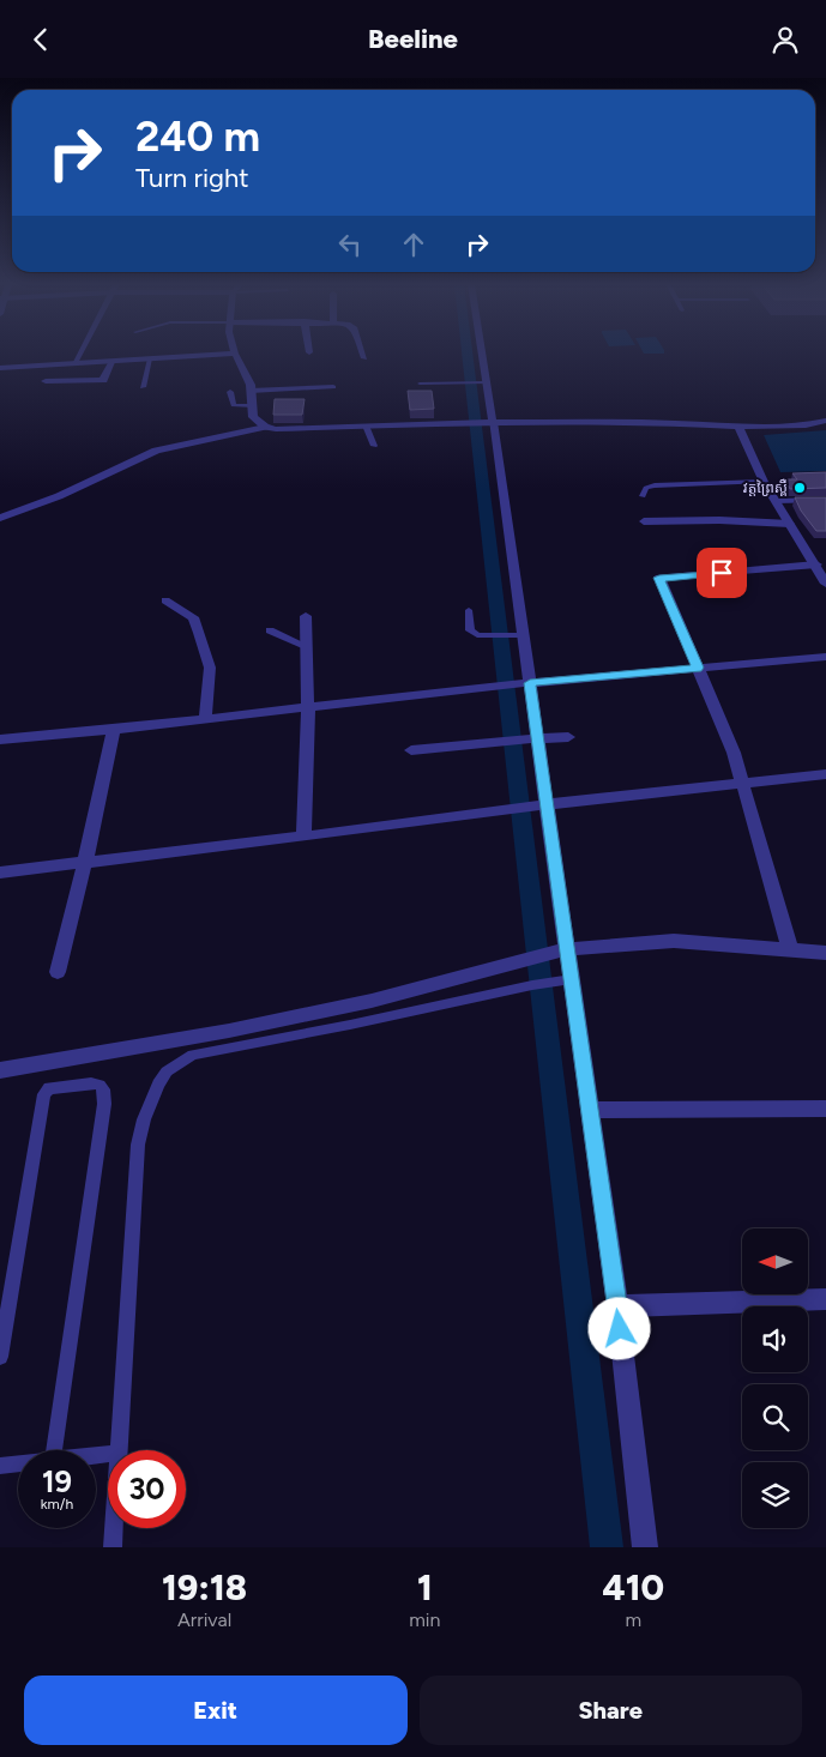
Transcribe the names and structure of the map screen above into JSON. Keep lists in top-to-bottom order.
{
  "places": ["វត្តព្រៃស្ពឺ"],
  "north": "left",
  "page": {
    "header": "Beeline",
    "turn": ["240 m", "Turn right"],
    "speed": "19 km/h",
    "limit": "30",
    "eta": [
      "19:18",
      "Arrival",
      "1",
      "min",
      "410",
      "m"
    ],
    "buttons": ["Exit", "Share"]
  }
}
